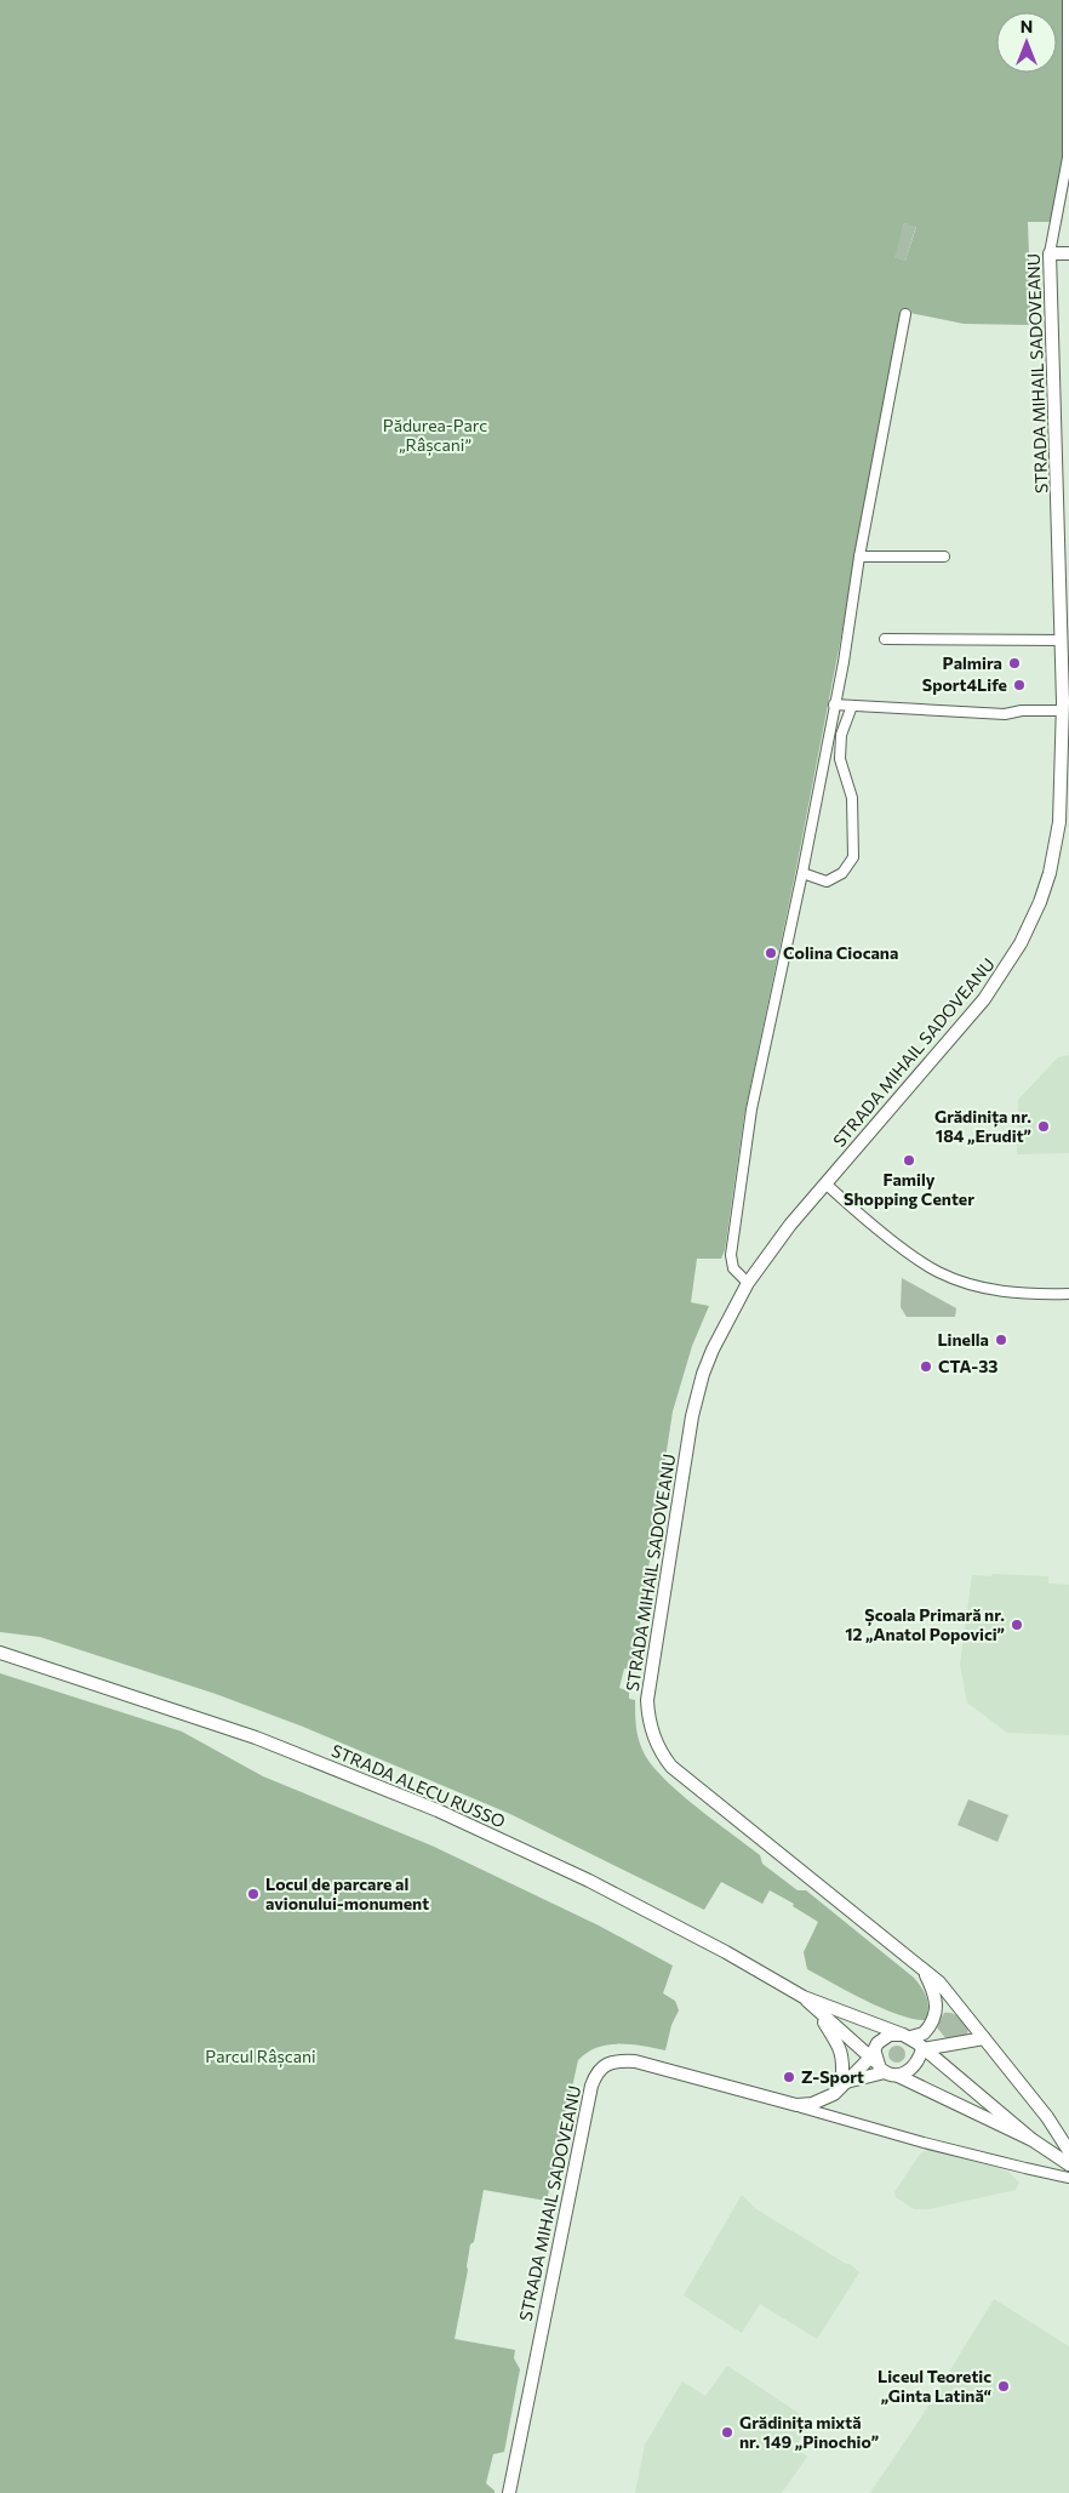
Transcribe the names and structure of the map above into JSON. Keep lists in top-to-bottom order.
{
  "streets": {
    "main road": ["STRADA MIHAIL SADOVEANU", "STRADA ALECU RUSSO"]
  },
  "crossings": [
    ["STRADA MIHAIL SADOVEANU", "STRADA ALECU RUSSO"]
  ],
  "parks": ["Pădurea-Parc „Râșcani”", "Parcul Râșcani"],
  "places": [
    "Palmira",
    "Sport4Life",
    "Colina Ciocana",
    "Grădinița nr. 184 „Erudit”",
    "Family Shopping Center",
    "Linella",
    "CTA-33",
    "Școala Primară nr. 12 „Anatol Popovici”",
    "Locul de parcare al avionului-monument",
    "Z-Sport",
    "Liceul Teoretic „Ginta Latină“",
    "Grădinița mixtă nr. 149 „Pinochio”"
  ],
  "north": "top"
}
